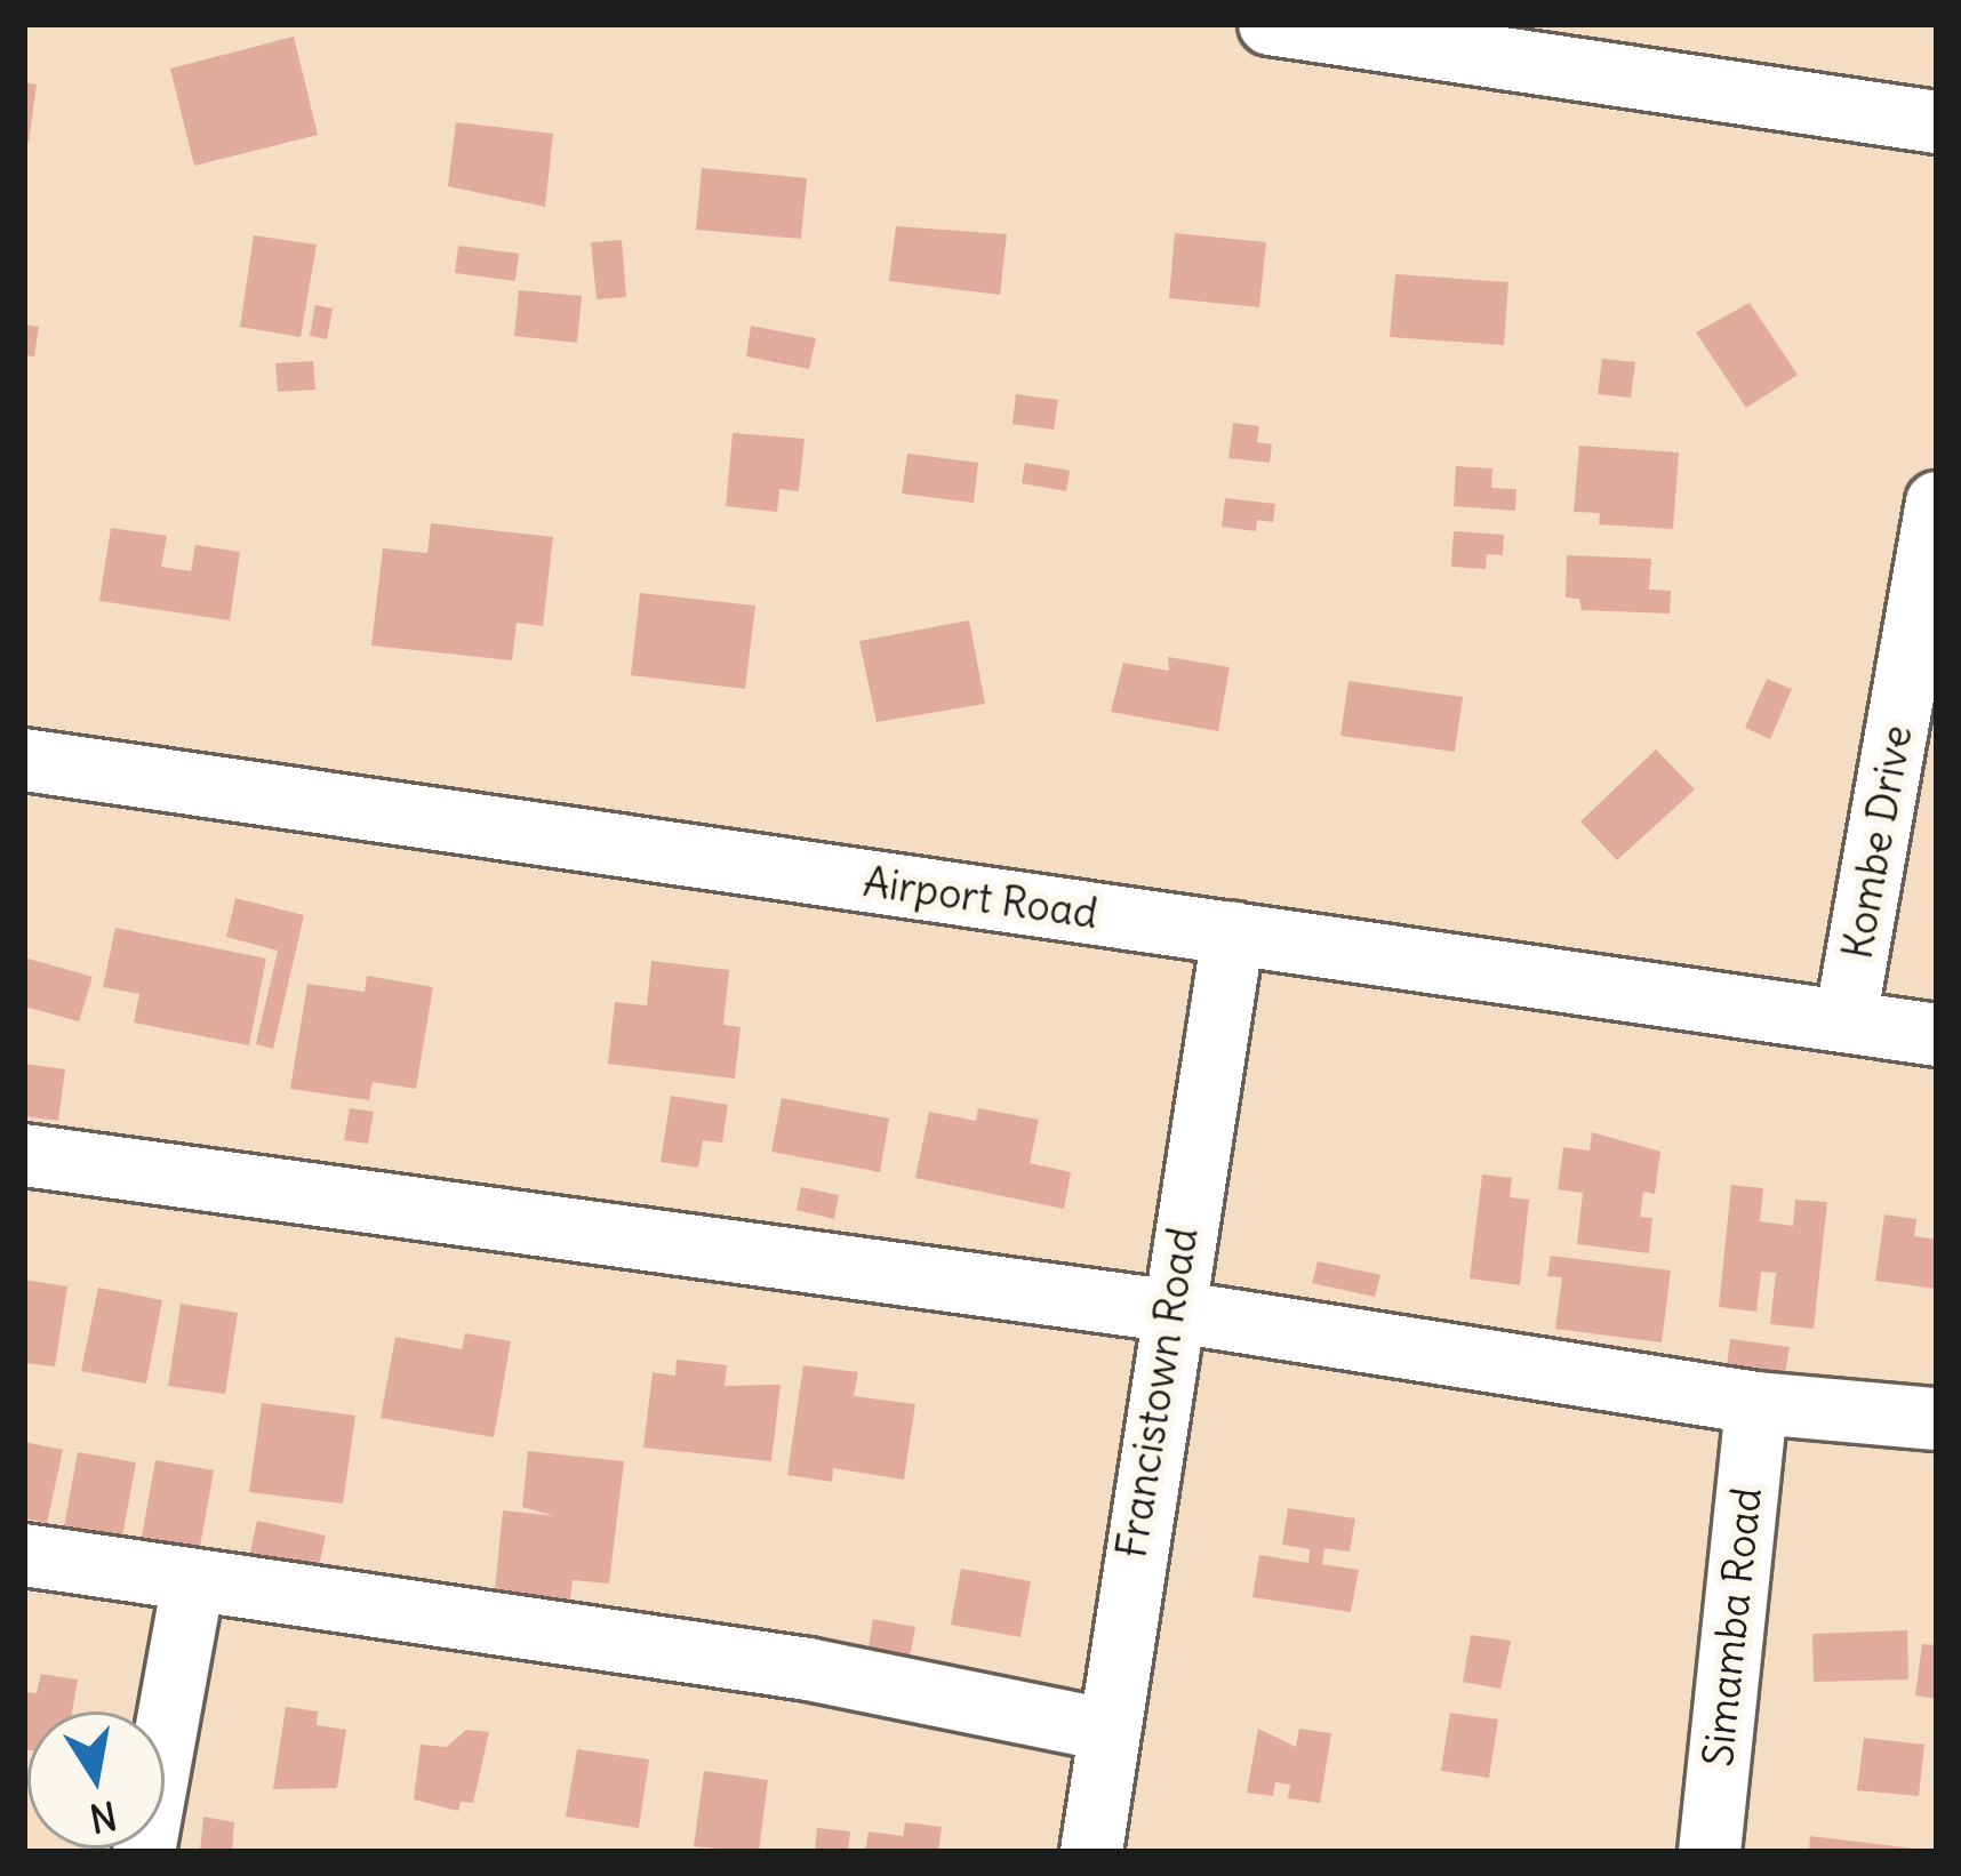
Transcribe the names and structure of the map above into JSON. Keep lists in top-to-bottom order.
{
  "streets": {
    "street": [
      "Kombe Drive",
      "Airport Road",
      "Francistown Road",
      "Simamba Road"
    ]
  },
  "crossings": [
    ["Kombe Drive", "Airport Road"],
    ["Airport Road", "Francistown Road"]
  ],
  "north": "bottom"
}
